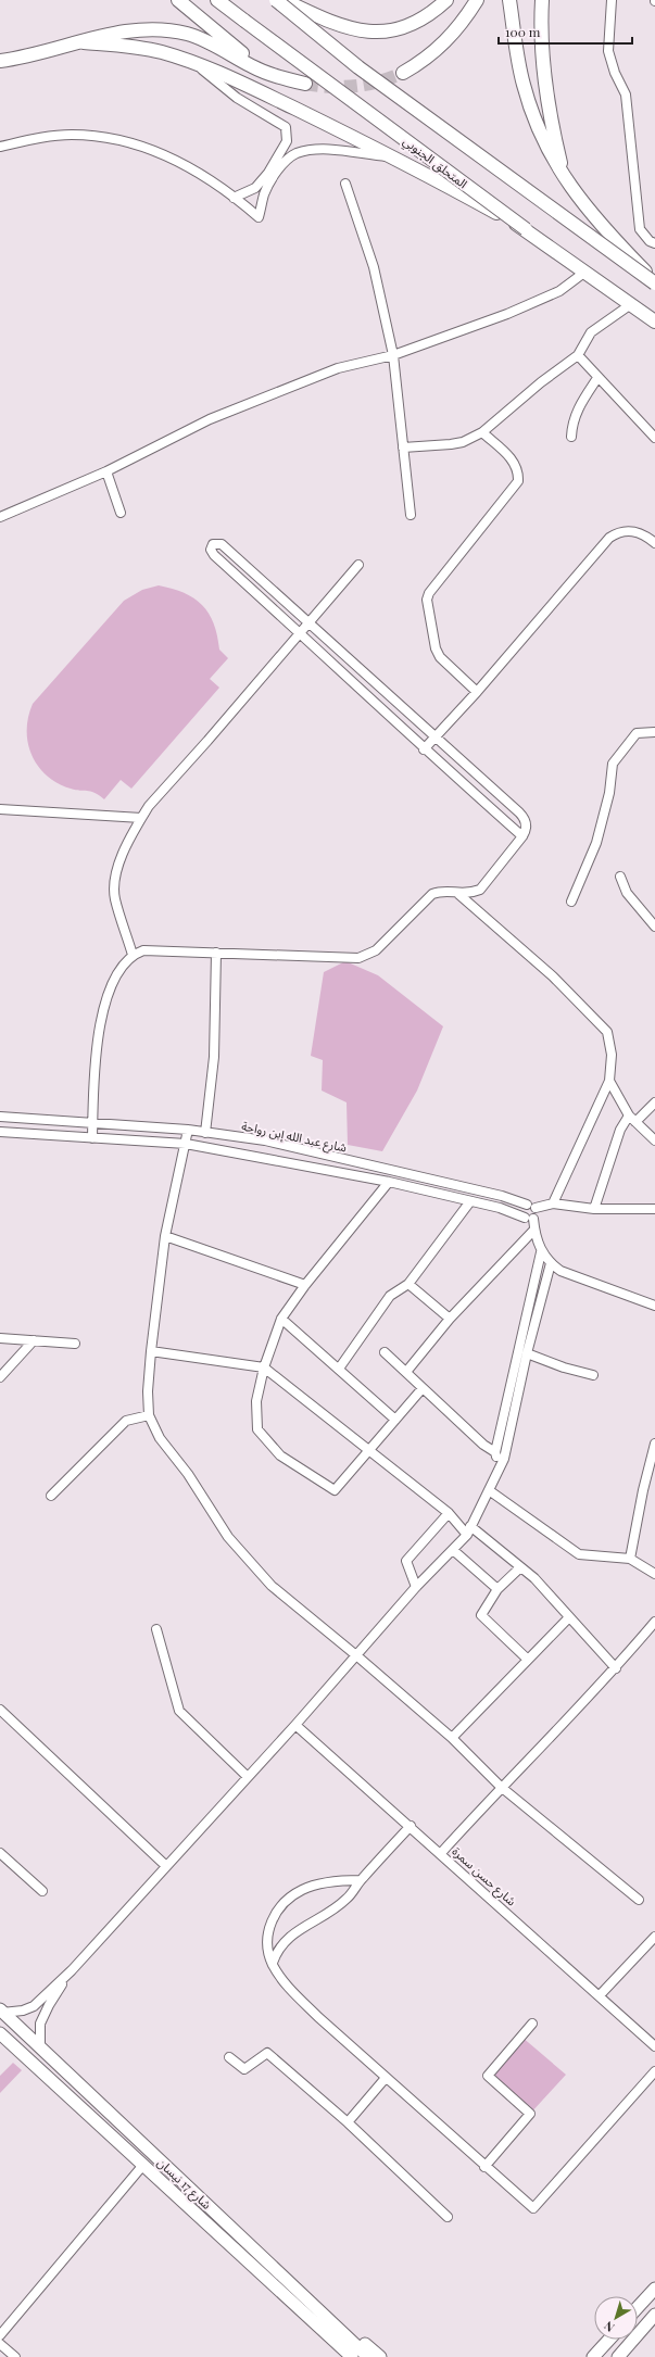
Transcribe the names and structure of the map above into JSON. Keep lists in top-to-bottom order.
{
  "streets": {
    "highway": ["المتحلق الجنوبي"],
    "main road": ["شارع 17 نيسان"],
    "street": ["شارع عبد الله إبن رواحة", "شارع حسن سمرة"]
  },
  "scale_bar": "100 m",
  "north": "bottom left"
}
